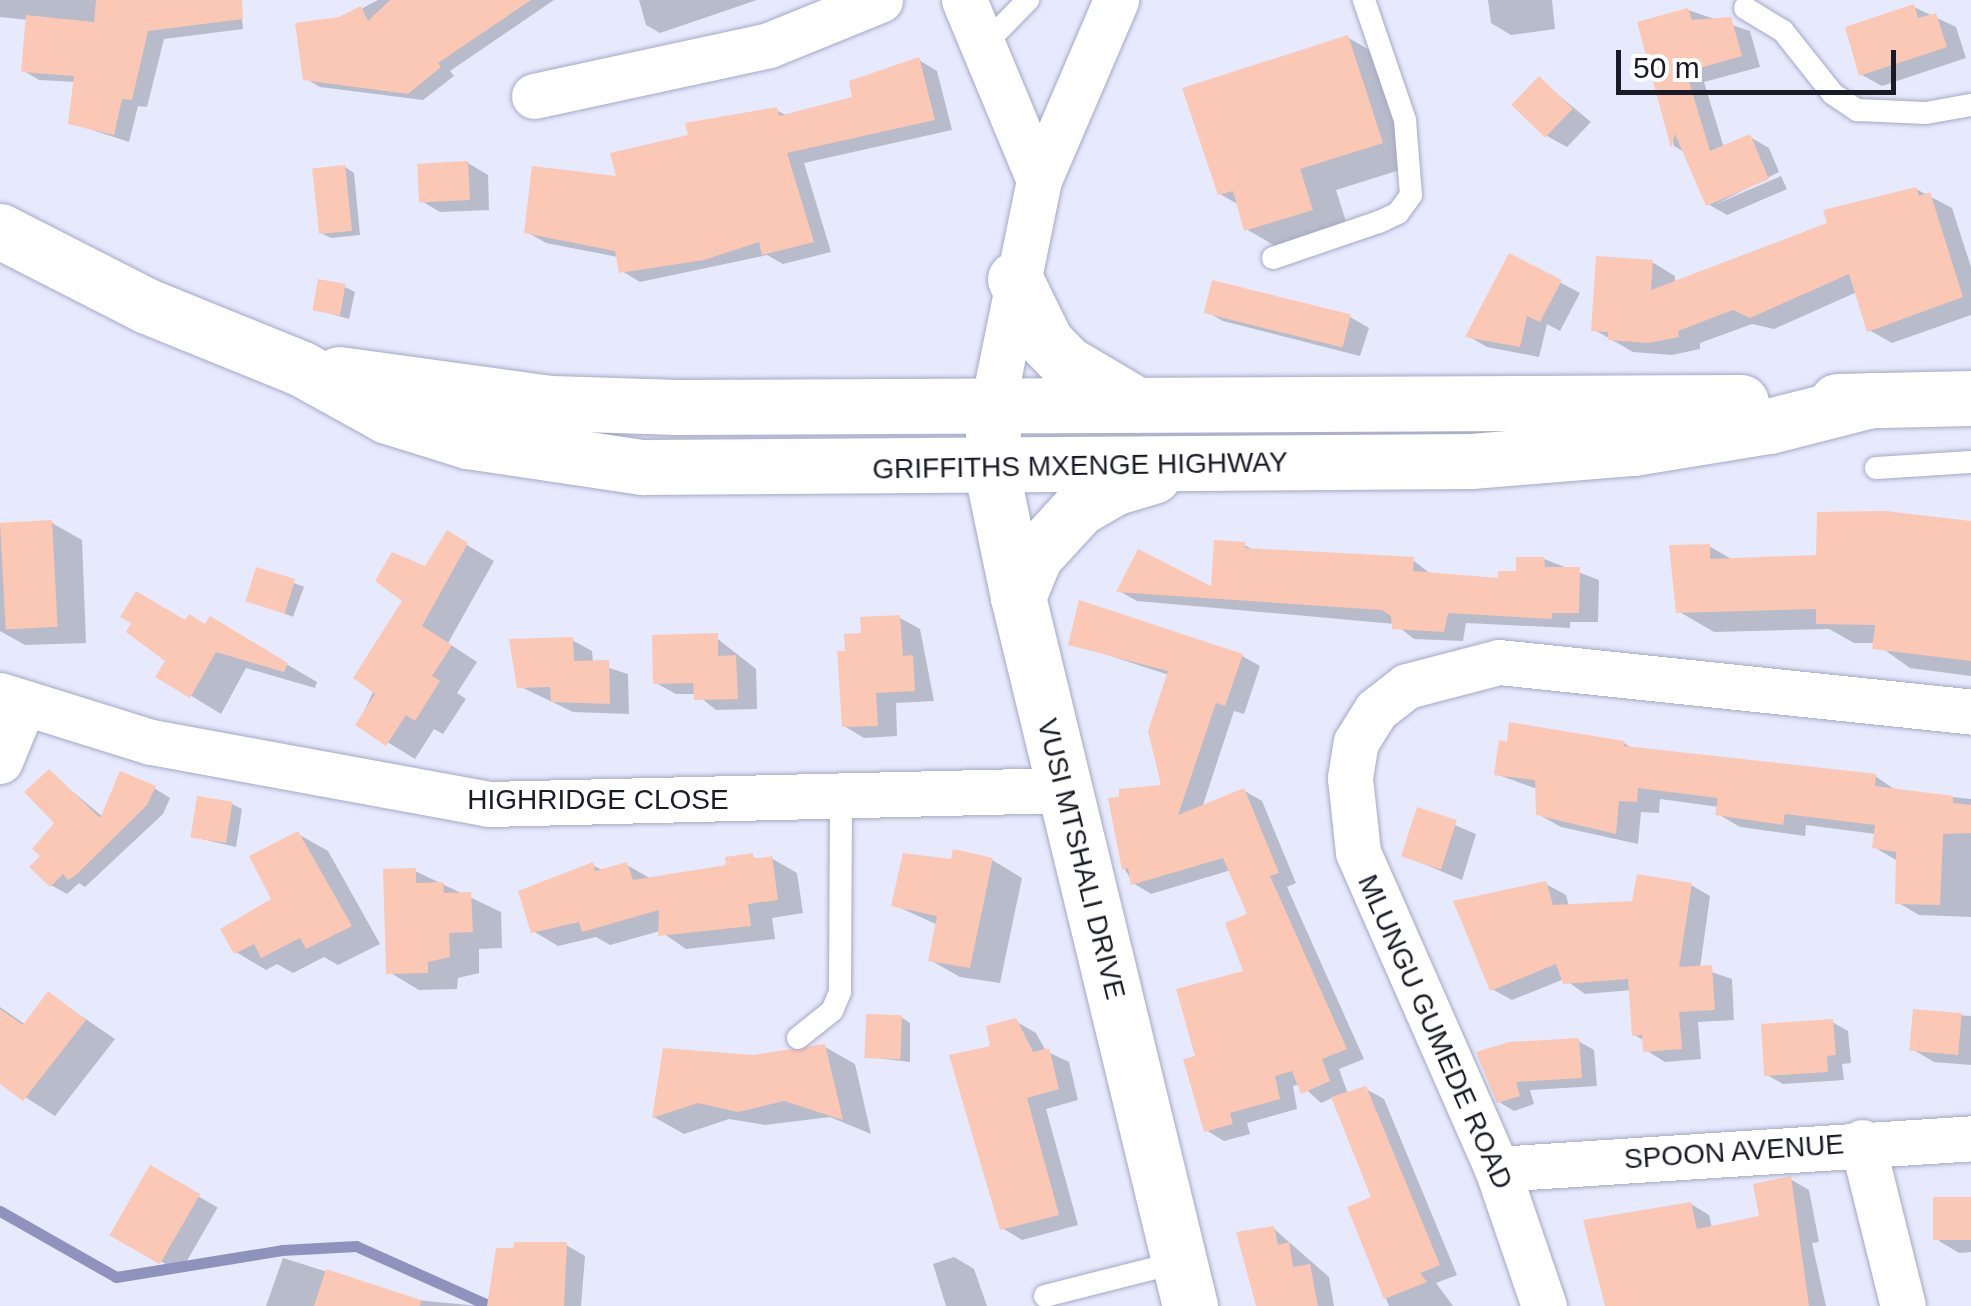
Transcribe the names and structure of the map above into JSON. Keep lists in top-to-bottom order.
{
  "streets": {
    "street": [
      "GRIFFITHS MXENGE HIGHWAY",
      "HIGHRIDGE CLOSE",
      "VUSI MTSHALI DRIVE",
      "MLUNGU GUMEDE ROAD",
      "SPOON AVENUE"
    ]
  },
  "crossings": [
    ["GRIFFITHS MXENGE HIGHWAY", "VUSI MTSHALI DRIVE"],
    ["HIGHRIDGE CLOSE", "VUSI MTSHALI DRIVE"],
    ["MLUNGU GUMEDE ROAD", "SPOON AVENUE"]
  ],
  "scale_bar": "50 m"
}
